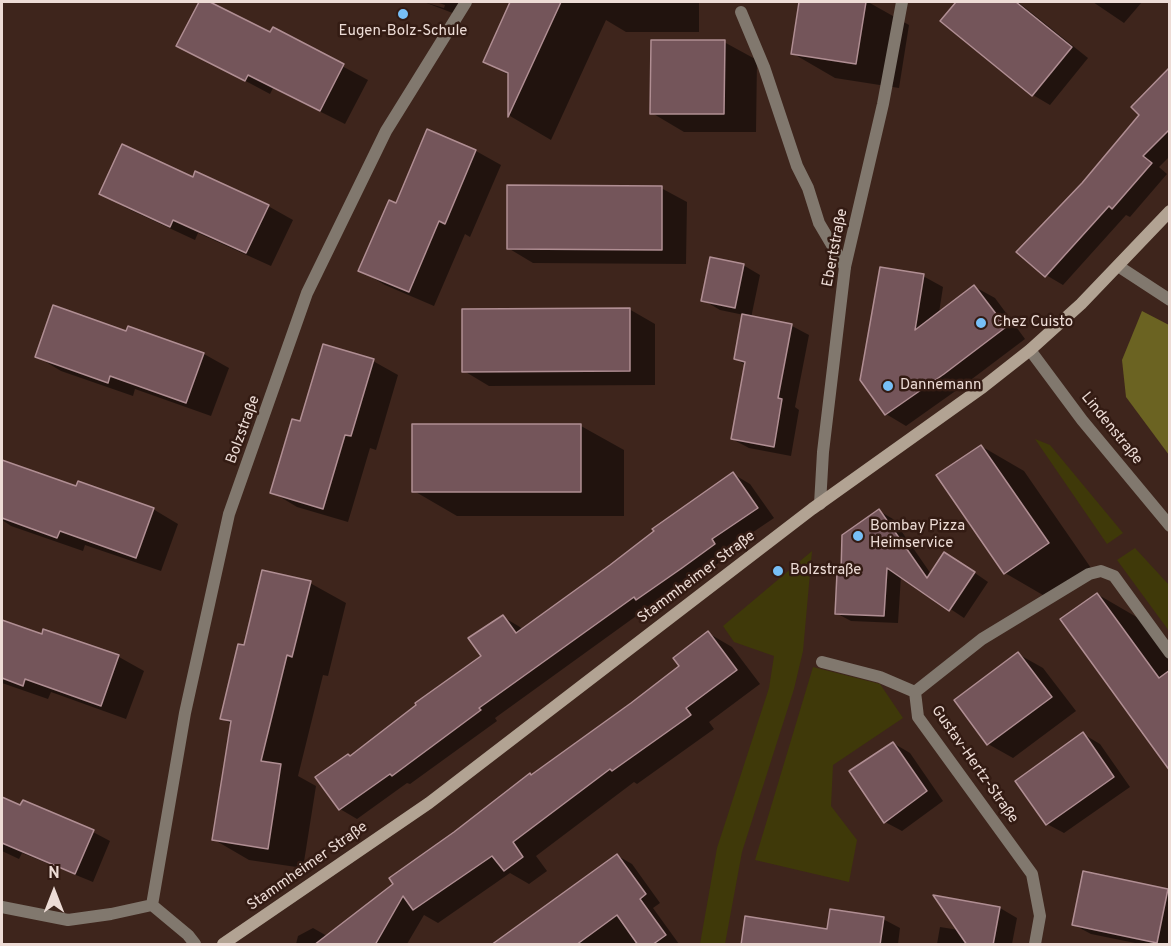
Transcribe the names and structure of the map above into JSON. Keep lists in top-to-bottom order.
{
  "streets": {
    "main road": ["Stammheimer Straße"],
    "street": [
      "Ebertstraße",
      "Lindenstraße",
      "Bolzstraße",
      "Gustav-Hertz-Straße"
    ]
  },
  "crossings": [
    ["Ebertstraße", "Stammheimer Straße"],
    ["Lindenstraße", "Stammheimer Straße"]
  ],
  "places": [
    "Eugen-Bolz-Schule",
    "Chez Cuisto",
    "Dannemann",
    "Bombay Pizza Heimservice",
    "Bolzstraße"
  ],
  "north": "top"
}
